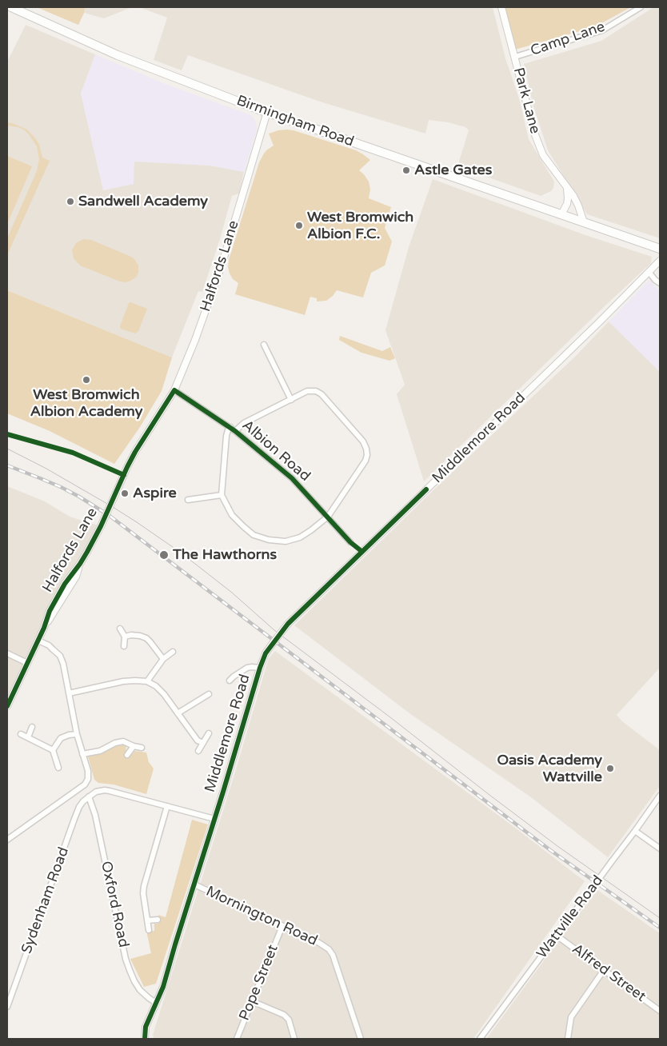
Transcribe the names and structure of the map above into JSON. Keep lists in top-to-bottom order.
{
  "streets": {
    "highway": ["Birmingham Road"],
    "street": [
      "Camp Lane",
      "Park Lane",
      "Halfords Lane",
      "Middlemore Road",
      "Albion Road",
      "Sydenham Road",
      "Oxford Road",
      "Mornington Road",
      "Wattville Road",
      "Alfred Street",
      "Pope Street"
    ]
  },
  "crossings": [
    ["Camp Lane", "Park Lane"],
    ["Park Lane", "Birmingham Road"],
    ["Birmingham Road", "Halfords Lane"],
    ["Halfords Lane", "Albion Road"],
    ["Middlemore Road", "Oxford Road"],
    ["Middlemore Road", "Mornington Road"],
    ["Sydenham Road", "Oxford Road"],
    ["Mornington Road", "Pope Street"],
    ["Wattville Road", "Alfred Street"]
  ],
  "places": [
    "Astle Gates",
    "Sandwell Academy",
    "West Bromwich Albion F.C.",
    "West Bromwich Albion Academy",
    "Aspire",
    "The Hawthorns",
    "Oasis Academy Wattville"
  ]
}
